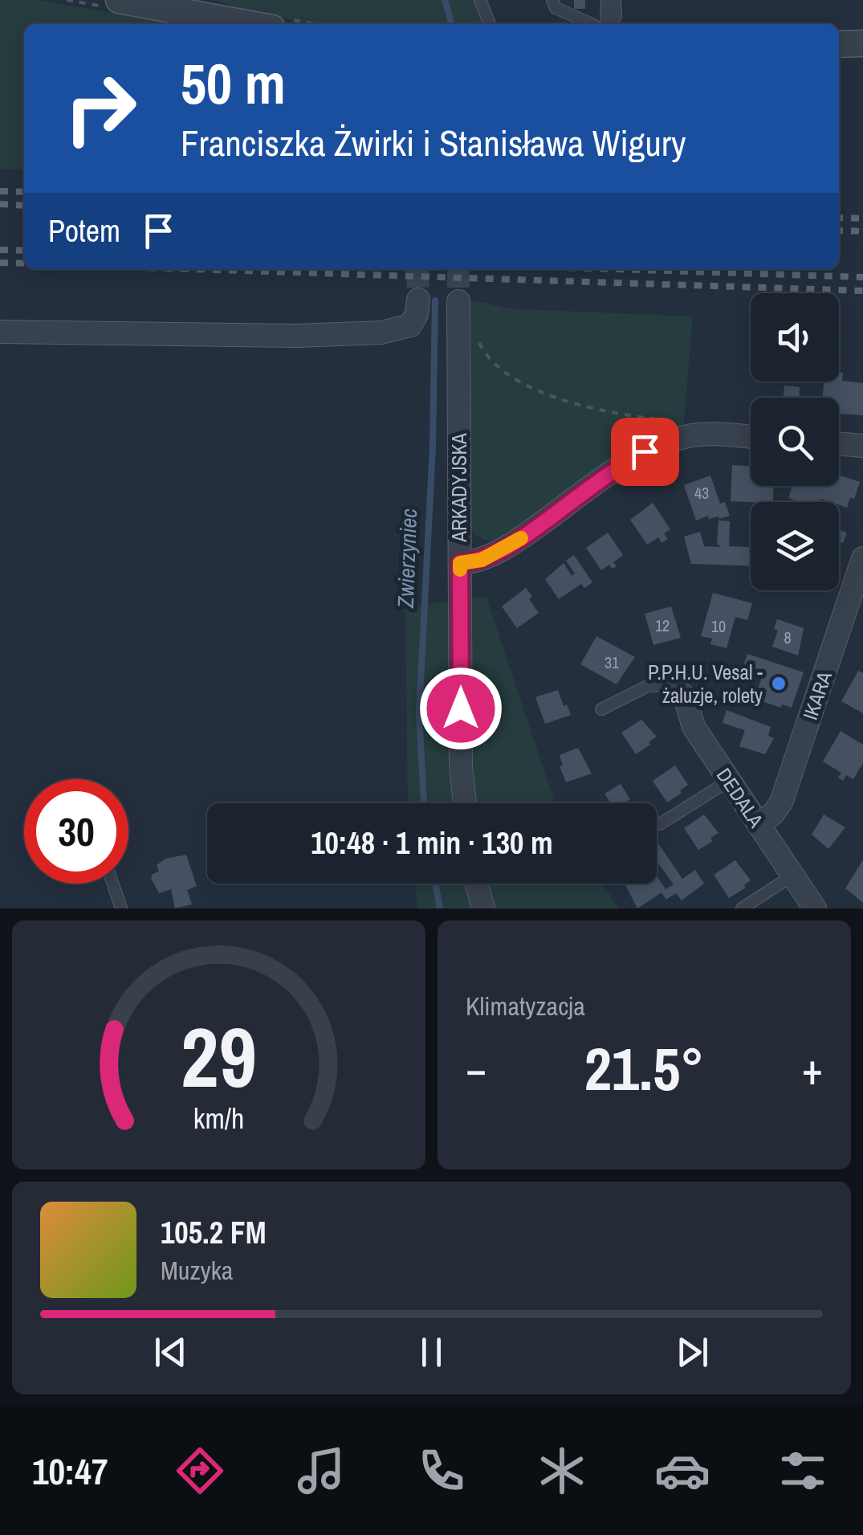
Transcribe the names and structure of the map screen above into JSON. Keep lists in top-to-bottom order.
{
  "streets": {
    "street": ["ARKADYJSKA", "IKARA", "DEDALA"]
  },
  "crossings": [
    ["IKARA", "DEDALA"]
  ],
  "water": ["Zwierzyniec"],
  "places": ["P.P.H.U. Vesal - żaluzje, rolety"],
  "house_numbers": [
    "43",
    "12",
    "10",
    "8",
    "31"
  ],
  "page": {
    "turn": ["50 m", "Franciszka Żwirki i Stanisława Wigury"],
    "then": "Potem",
    "limit": "30",
    "trip": "10:48 · 1 min · 130 m",
    "tile": "Klimatyzacja",
    "heat": ["−", "21.5°", "+"],
    "song": ["105.2 FM", "Muzyka"],
    "tabs": "10:47",
    "gauge": ["29", "km/h"]
  }
}
